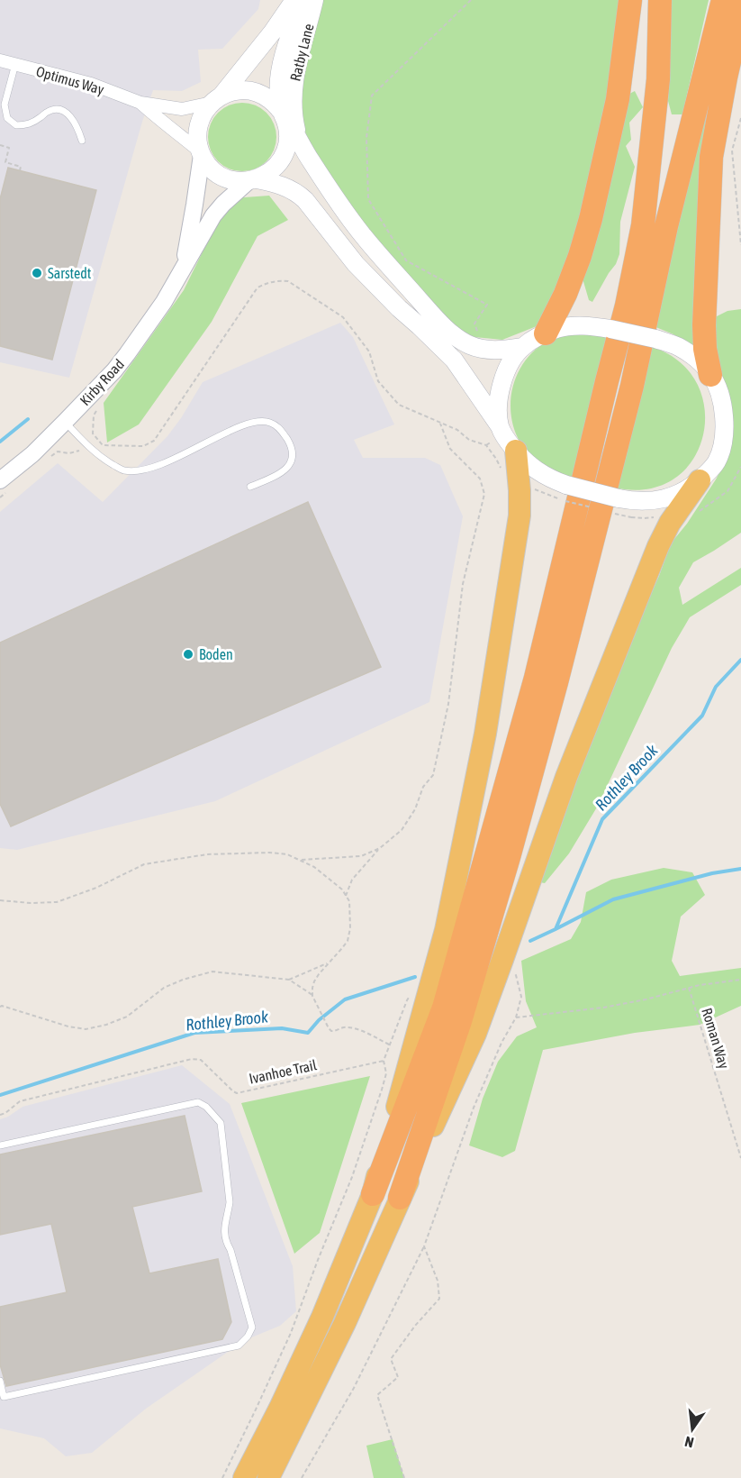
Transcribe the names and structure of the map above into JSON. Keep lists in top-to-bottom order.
{
  "streets": {
    "main road": ["Ratby Lane"],
    "street": ["Optimus Way", "Kirby Road"],
    "path": ["Roman Way", "Ivanhoe Trail"]
  },
  "crossings": [
    ["Ratby Lane", "Optimus Way"],
    ["Ratby Lane", "Kirby Road"],
    ["Optimus Way", "Kirby Road"]
  ],
  "water": ["Rothley Brook"],
  "places": ["Sarstedt", "Boden"],
  "north": "bottom"
}
